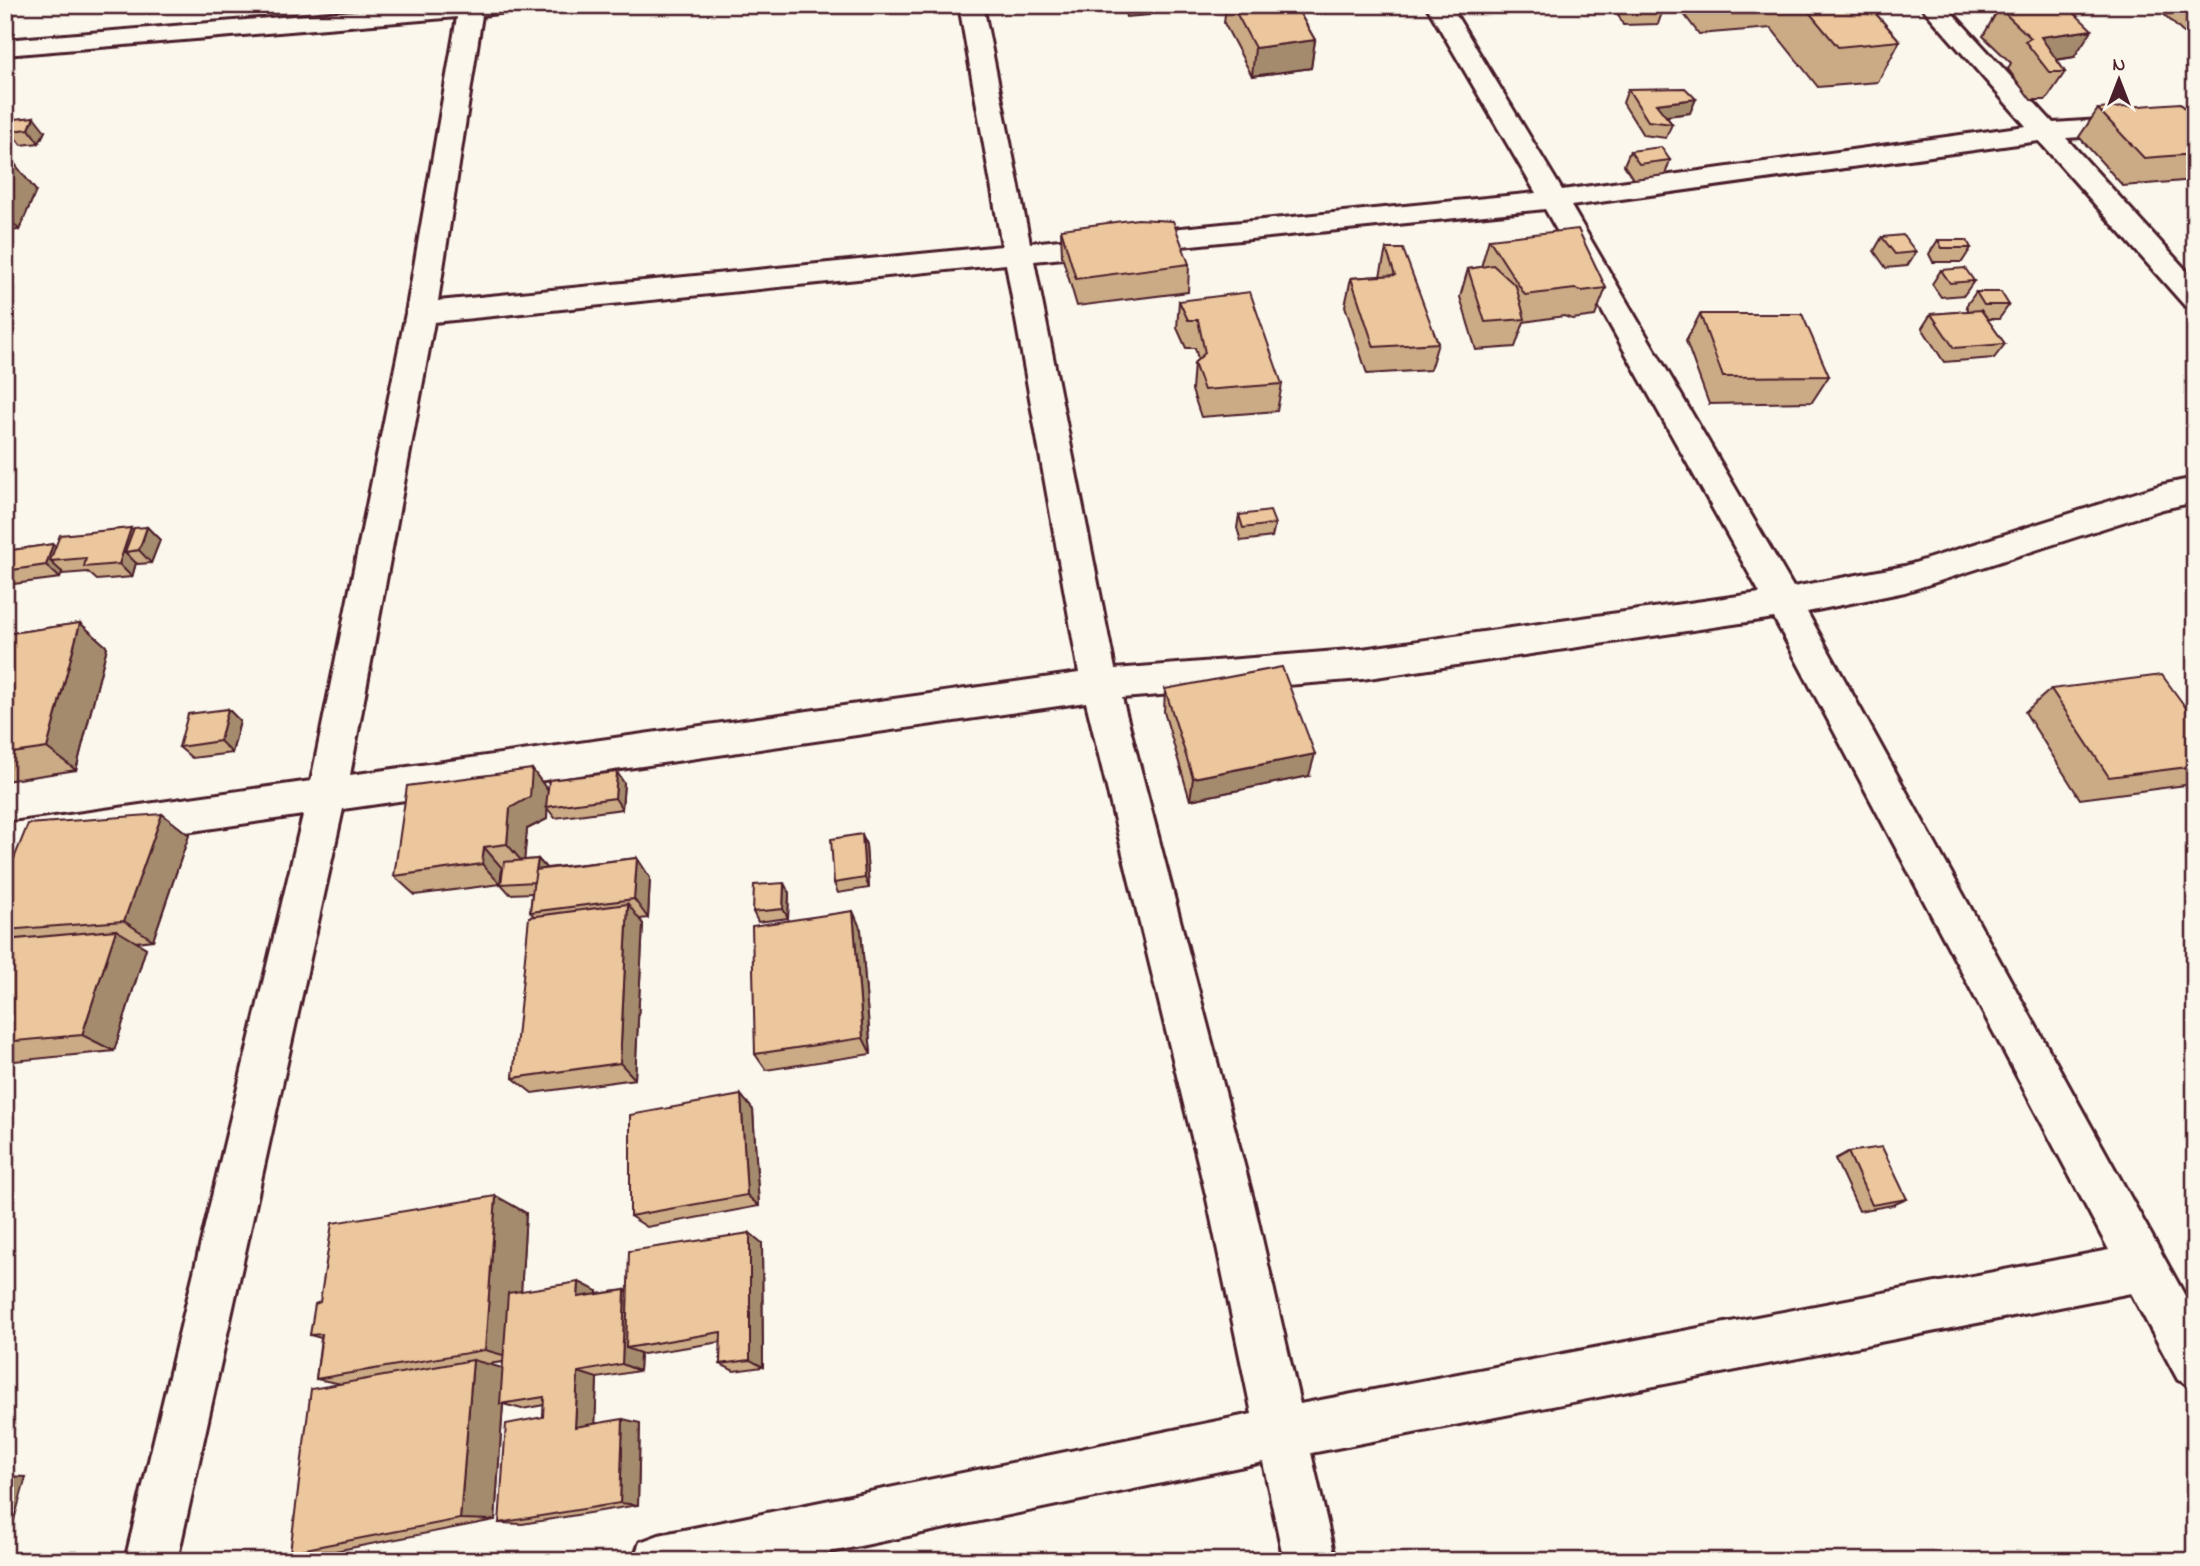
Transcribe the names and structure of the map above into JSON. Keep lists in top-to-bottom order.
{
  "north": "top"
}
